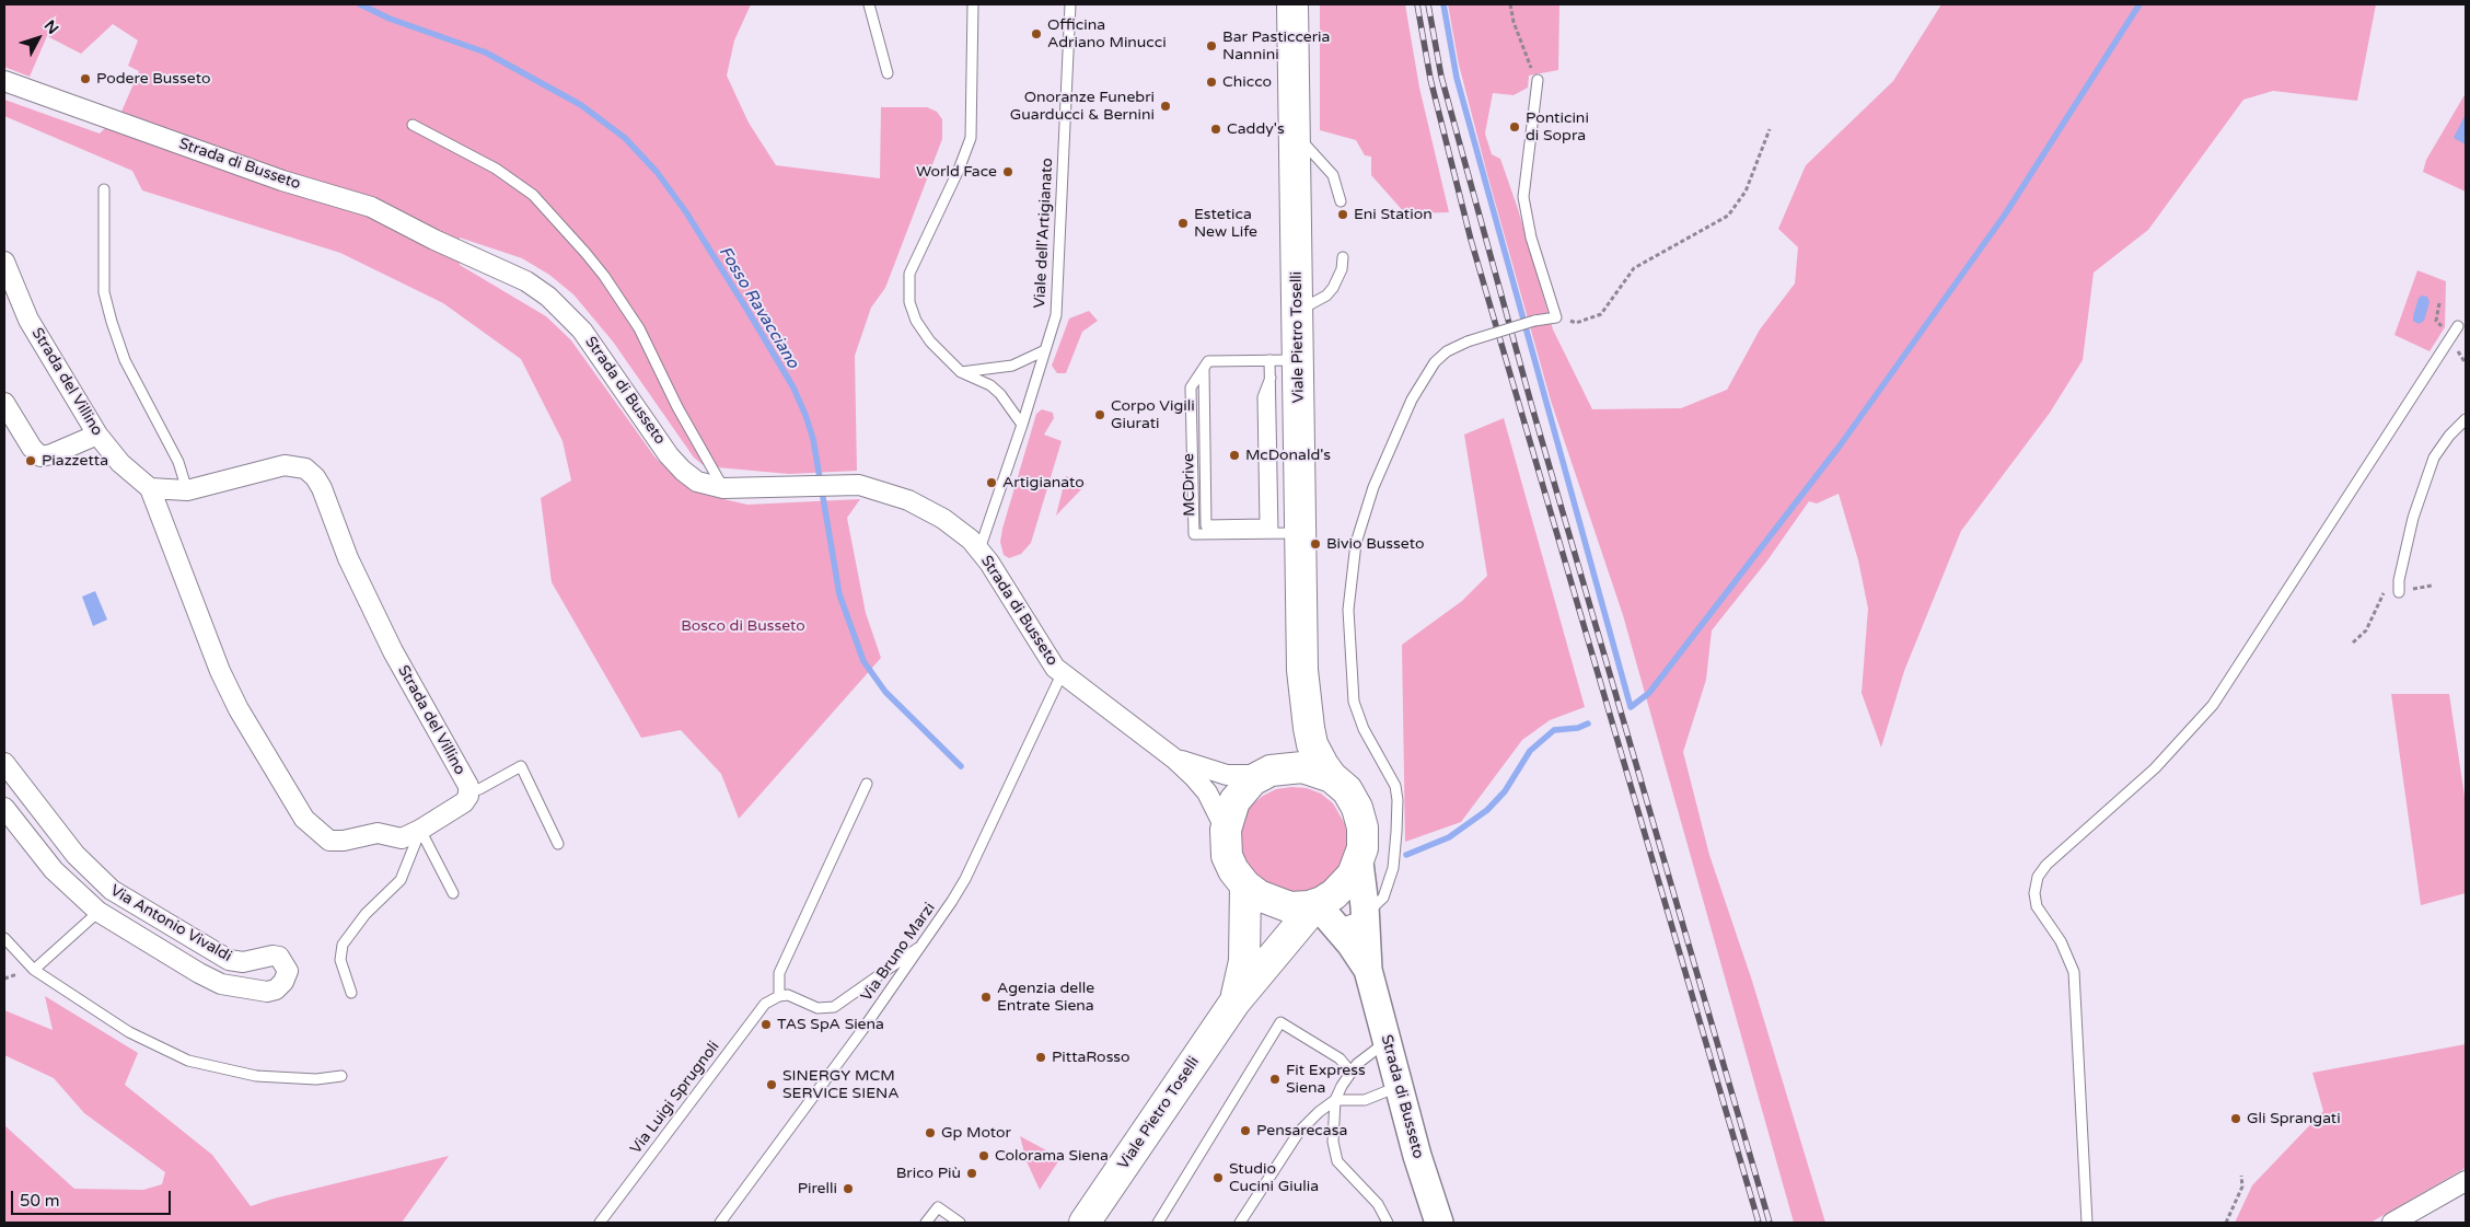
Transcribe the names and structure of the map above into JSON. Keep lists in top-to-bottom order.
{
  "streets": {
    "main road": ["Viale Pietro Toselli"],
    "street": ["Strada di Busseto", "Strada del Villino", "Via Antonio Vivaldi"],
    "lane": [
      "Viale dell'Artigianato",
      "MCDrive",
      "Via Bruno Marzi",
      "Via Luigi Sprugnoli"
    ]
  },
  "crossings": [
    ["Strada di Busseto", "Viale dell'Artigianato"],
    ["Strada di Busseto", "Viale Pietro Toselli"],
    ["Strada di Busseto", "Via Bruno Marzi"]
  ],
  "water": ["Fosso Ravacciano"],
  "parks": ["Bosco di Busseto"],
  "places": [
    "Officina Adriano Minucci",
    "Bar Pasticceria Nannini",
    "Podere Busseto",
    "Chicco",
    "Onoranze Funebri Guarducci & Bernini",
    "Ponticini di Sopra",
    "Caddy's",
    "World Face",
    "Eni Station",
    "Estetica New Life",
    "Corpo Vigili Giurati",
    "McDonald's",
    "Piazzetta",
    "Artigianato",
    "Bivio Busseto",
    "Agenzia delle Entrate Siena",
    "TAS SpA Siena",
    "PittaRosso",
    "Fit Express Siena",
    "SINERGY MCM SERVICE SIENA",
    "Gli Sprangati",
    "Pensarecasa",
    "Gp Motor",
    "Colorama Siena",
    "Brico Più",
    "Studio Cucini Giulia",
    "Pirelli"
  ],
  "scale_bar": "50 m",
  "north": "top right"
}
